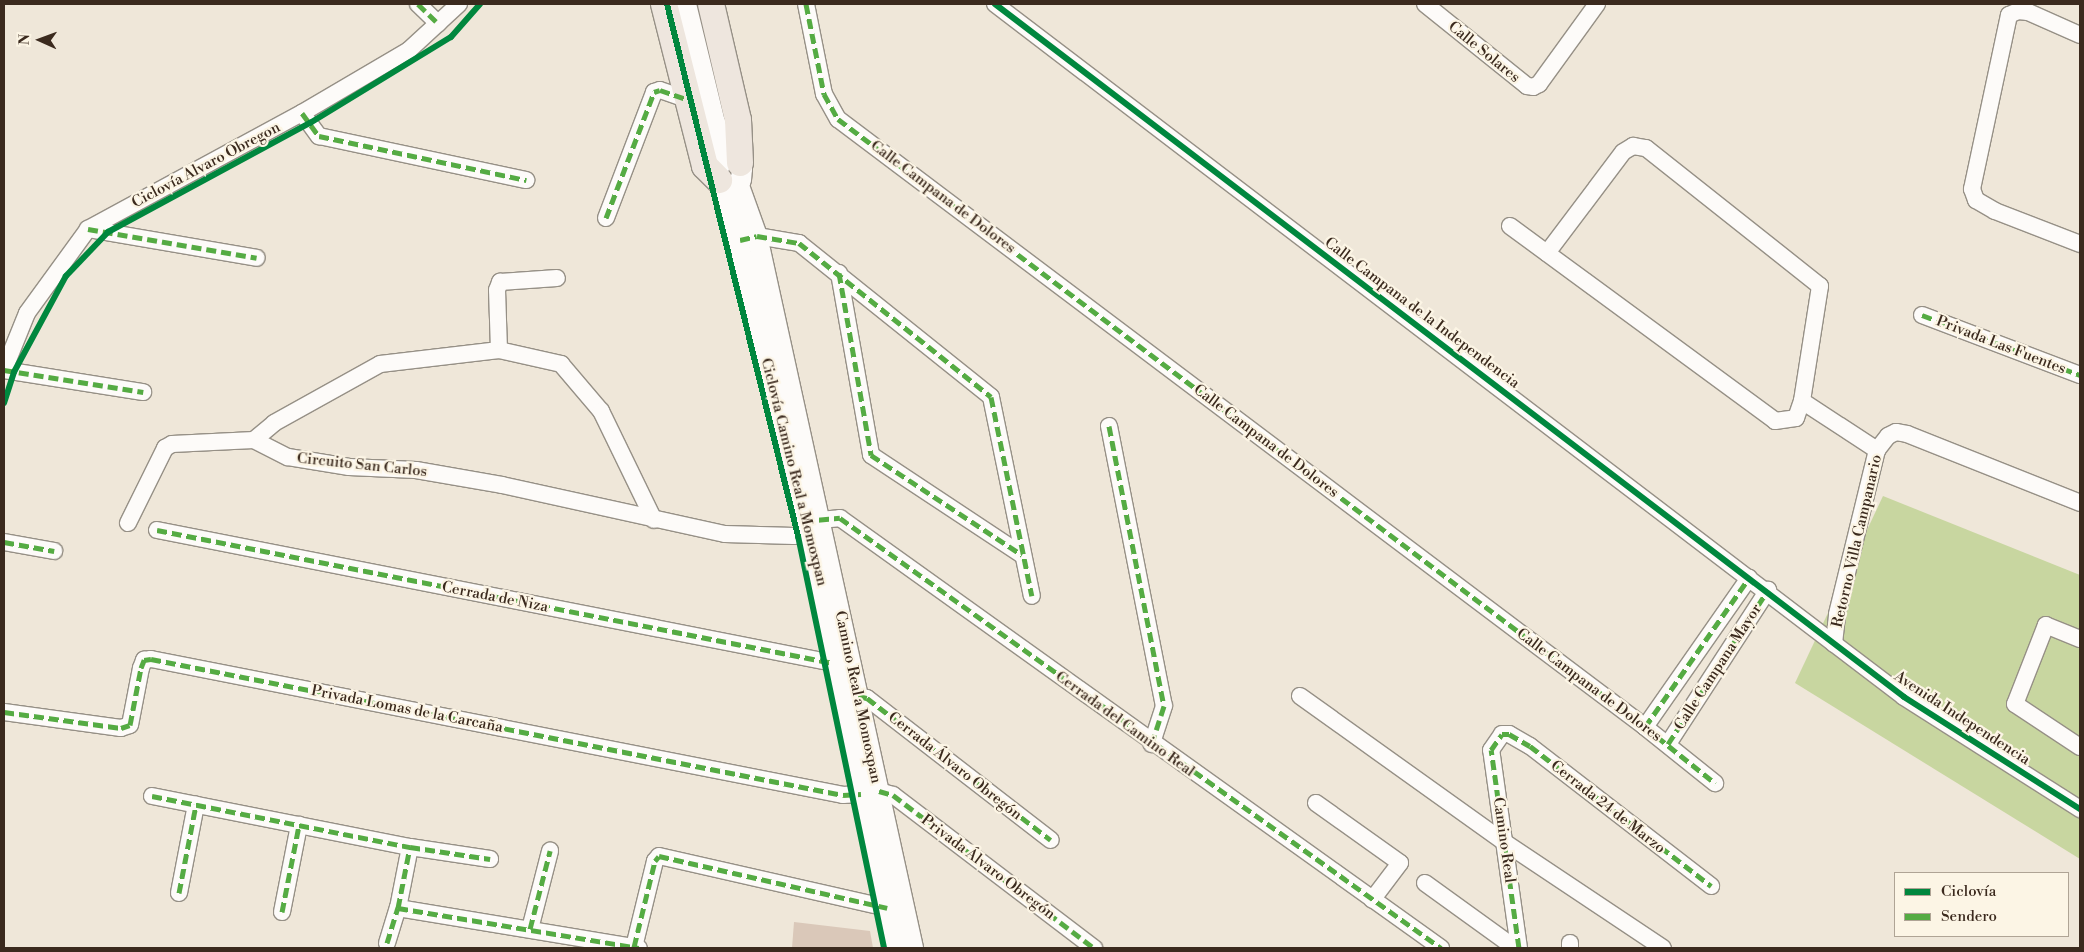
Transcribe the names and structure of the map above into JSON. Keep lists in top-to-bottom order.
{
  "streets": {
    "street": [
      "Calle Solares",
      "Calle Campana de Dolores",
      "Calle Campana de la Independencia",
      "Privada Las Fuentes",
      "Circuito San Carlos",
      "Retorno Villa Campanario",
      "Cerrada de Niza",
      "Calle Campana Mayor",
      "Camino Real a Momoxpan",
      "Privada Lomas de la Carcaña",
      "Avenida Independencia",
      "Cerrada del Camino Real",
      "Cerrada Álvaro Obregón",
      "Cerrada 24 de Marzo",
      "Camino Real",
      "Privada Álvaro Obregón"
    ],
    "cycle path": ["Ciclovía Alvaro Obregon", "Ciclovía Camino Real a Momoxpan"]
  },
  "crossings": [
    ["Calle Campana de Dolores", "Calle Campana Mayor"],
    ["Calle Campana de la Independencia", "Retorno Villa Campanario"],
    ["Calle Campana de la Independencia", "Calle Campana Mayor"],
    ["Calle Campana de la Independencia", "Avenida Independencia"],
    ["Circuito San Carlos", "Camino Real a Momoxpan"],
    ["Circuito San Carlos", "Cerrada del Camino Real"],
    ["Retorno Villa Campanario", "Avenida Independencia"],
    ["Cerrada de Niza", "Camino Real a Momoxpan"],
    ["Camino Real a Momoxpan", "Privada Lomas de la Carcaña"],
    ["Camino Real a Momoxpan", "Cerrada del Camino Real"],
    ["Camino Real a Momoxpan", "Cerrada Álvaro Obregón"],
    ["Camino Real a Momoxpan", "Privada Álvaro Obregón"],
    ["Privada Lomas de la Carcaña", "Privada Álvaro Obregón"],
    ["Cerrada 24 de Marzo", "Camino Real"]
  ],
  "legend": ["Ciclovía", "Sendero"],
  "north": "left"
}
